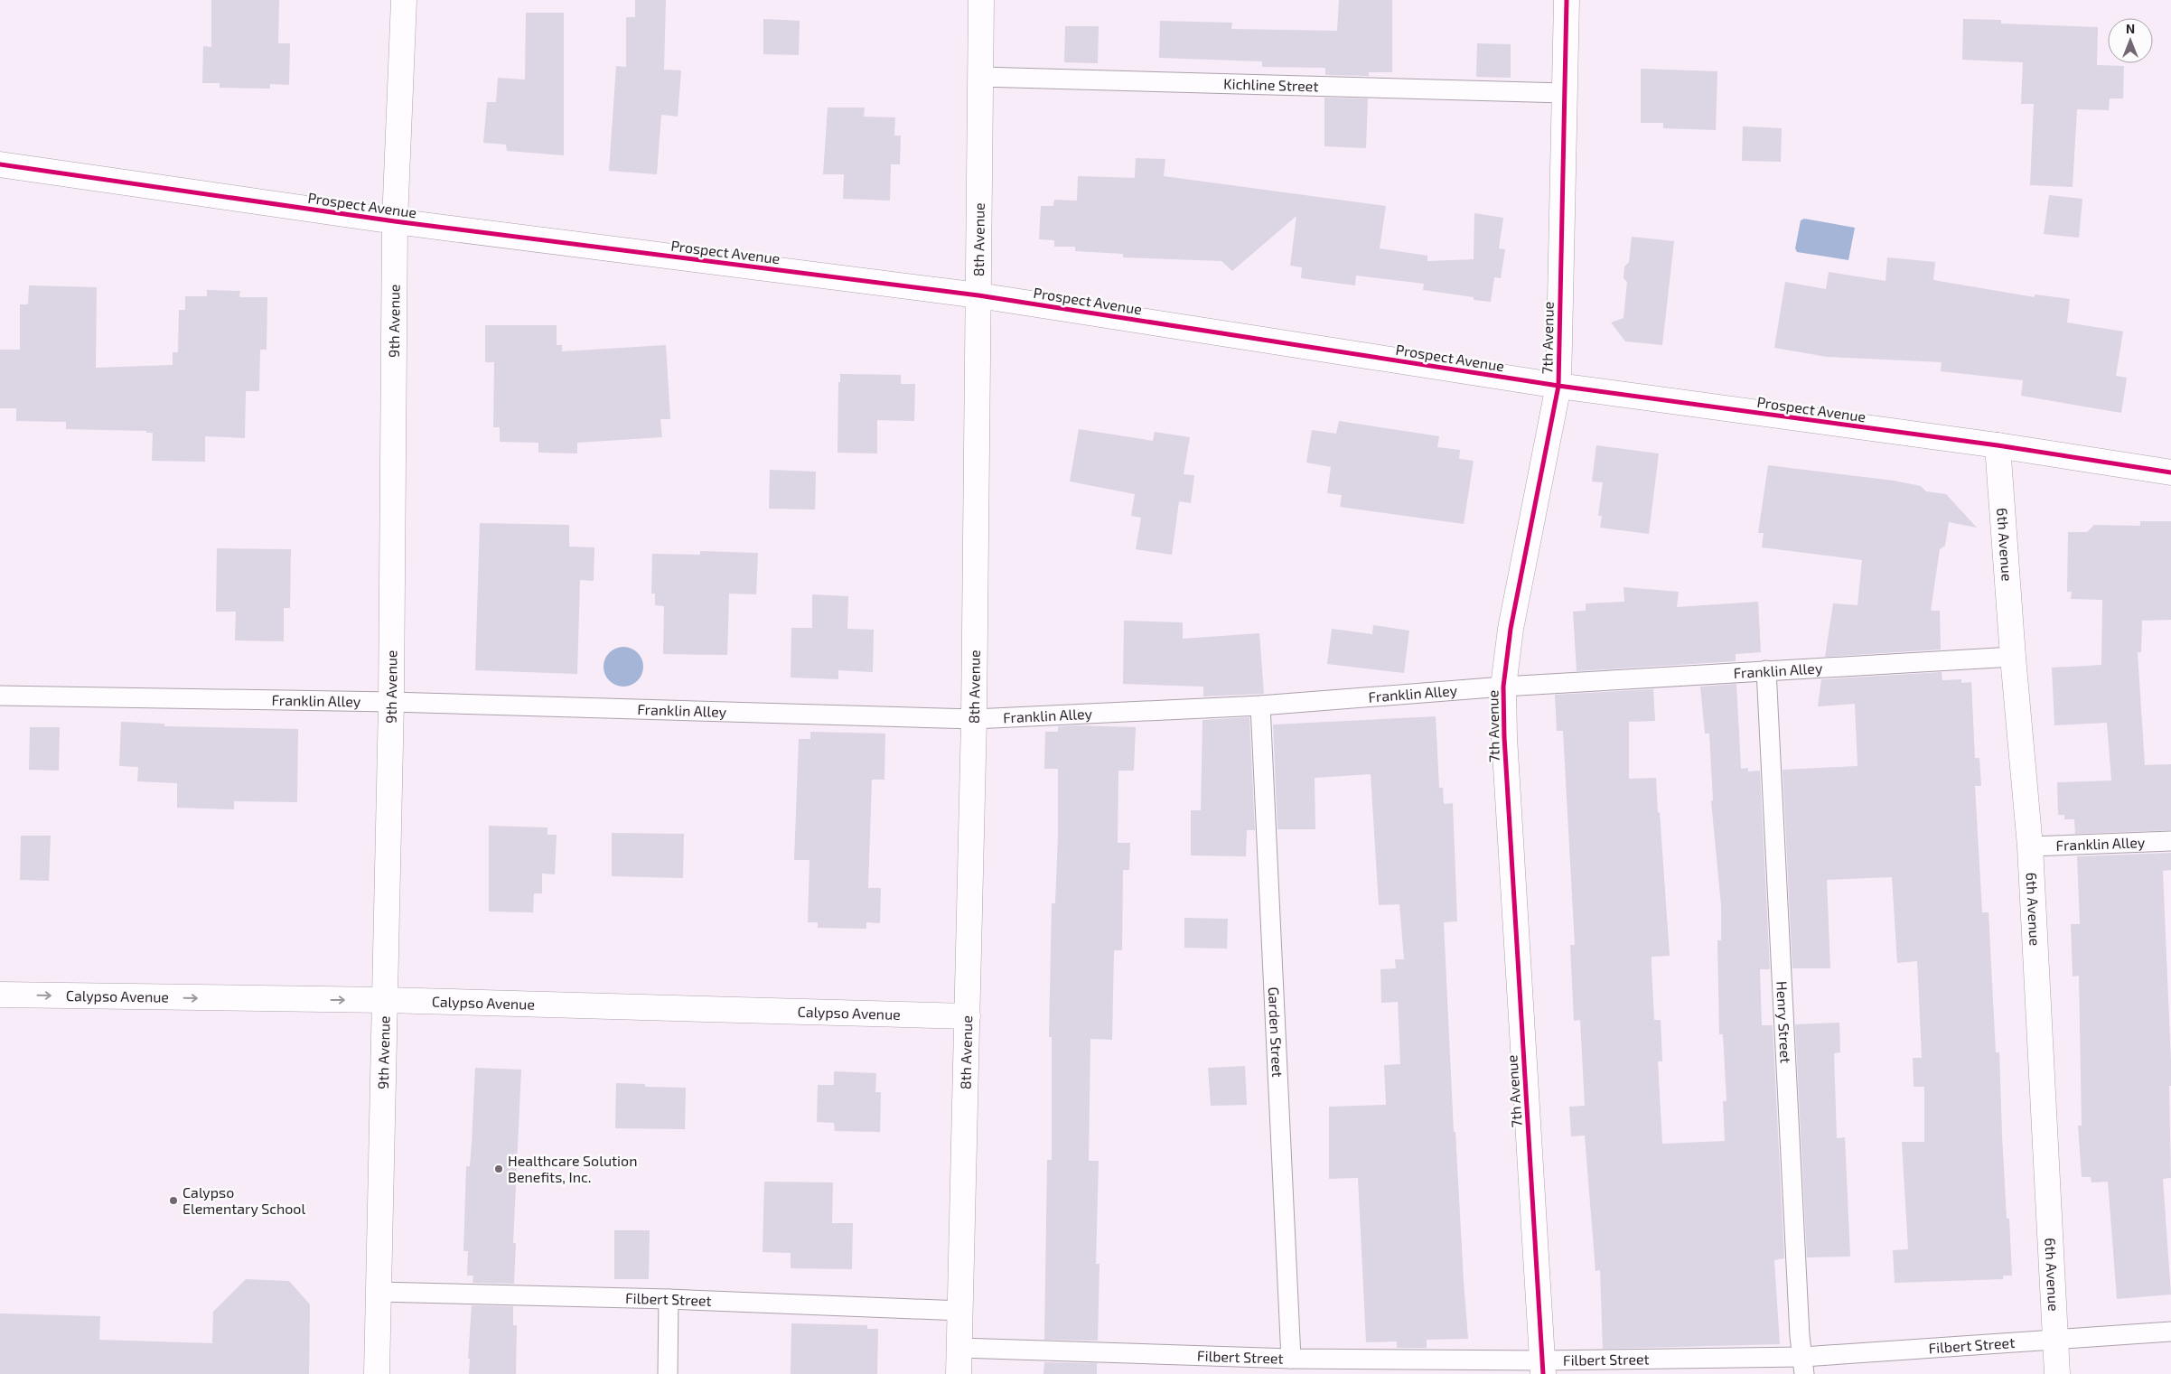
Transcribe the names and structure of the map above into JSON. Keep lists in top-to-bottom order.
{
  "streets": {
    "street": [
      "Prospect Avenue",
      "8th Avenue",
      "9th Avenue",
      "7th Avenue",
      "6th Avenue",
      "Calypso Avenue"
    ],
    "lane": [
      "Kichline Street",
      "Franklin Alley",
      "Henry Street",
      "Garden Street",
      "Filbert Street"
    ]
  },
  "crossings": [
    ["Kichline Street", "8th Avenue"],
    ["Kichline Street", "7th Avenue"],
    ["Prospect Avenue", "8th Avenue"],
    ["Prospect Avenue", "9th Avenue"],
    ["Prospect Avenue", "7th Avenue"],
    ["Prospect Avenue", "6th Avenue"],
    ["8th Avenue", "Franklin Alley"],
    ["8th Avenue", "Calypso Avenue"],
    ["8th Avenue", "Filbert Street"],
    ["9th Avenue", "Franklin Alley"],
    ["9th Avenue", "Calypso Avenue"],
    ["9th Avenue", "Filbert Street"],
    ["7th Avenue", "Franklin Alley"],
    ["7th Avenue", "Filbert Street"],
    ["6th Avenue", "Franklin Alley"],
    ["6th Avenue", "Filbert Street"],
    ["Franklin Alley", "Henry Street"],
    ["Franklin Alley", "Garden Street"],
    ["Henry Street", "Filbert Street"],
    ["Garden Street", "Filbert Street"]
  ],
  "one_way": ["Calypso Avenue"],
  "places": ["Healthcare Solution Benefits, Inc.", "Calypso Elementary School"],
  "north": "top"
}
